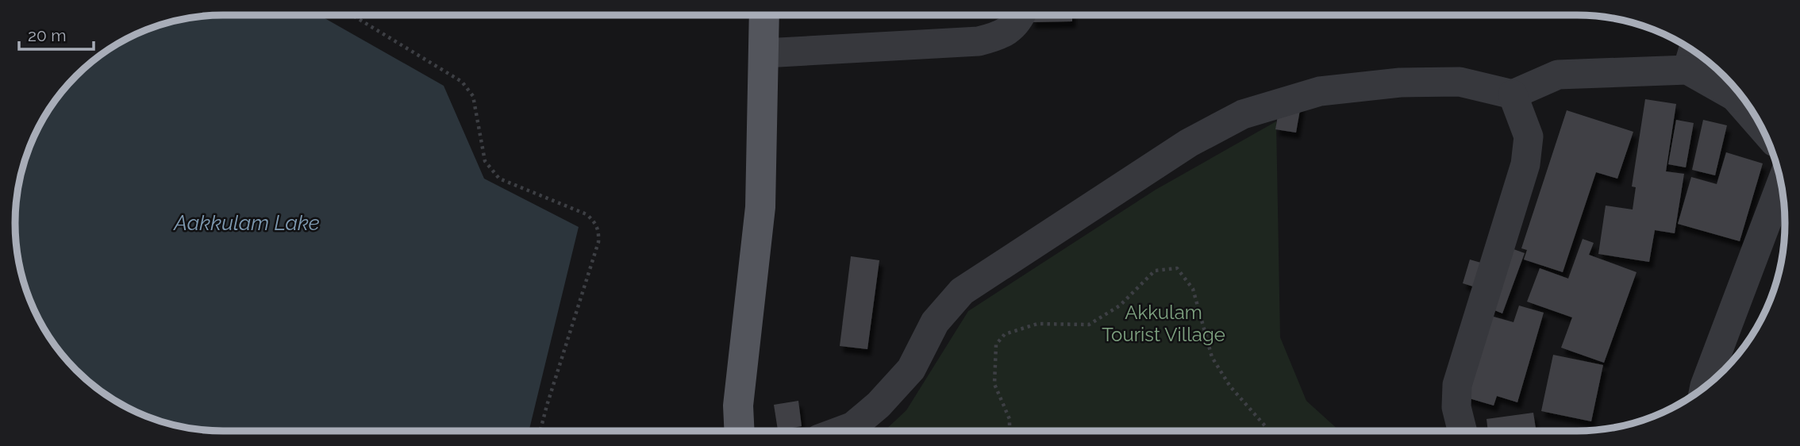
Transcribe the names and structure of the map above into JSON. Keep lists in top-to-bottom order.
{
  "water": ["Aakkulam Lake"],
  "parks": ["Akkulam Tourist Village"],
  "scale_bar": "20 m"
}
